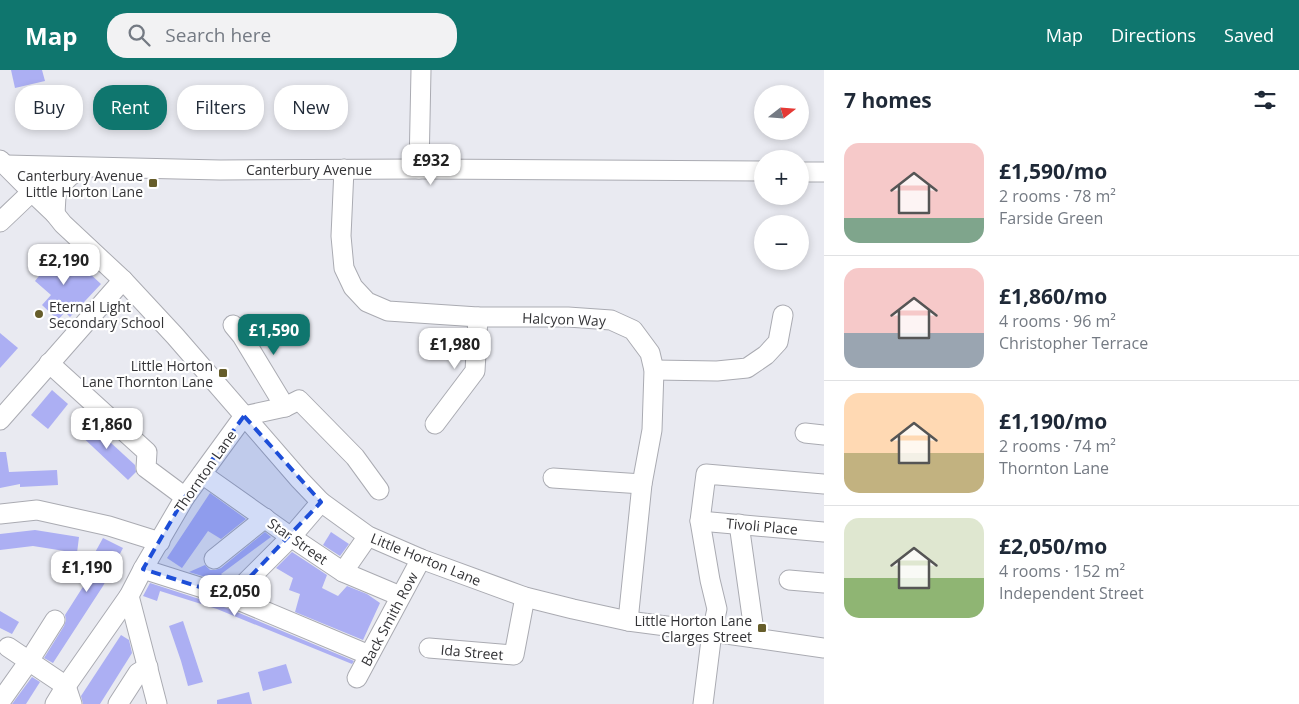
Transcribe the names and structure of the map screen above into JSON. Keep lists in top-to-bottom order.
{
  "streets": {
    "street": [
      "Canterbury Avenue",
      "Halcyon Way",
      "Thornton Lane",
      "Tivoli Place",
      "Star Street",
      "Little Horton Lane",
      "Back Smith Row",
      "Ida Street"
    ]
  },
  "crossings": [
    ["Canterbury Avenue", "Halcyon Way"],
    ["Canterbury Avenue", "Little Horton Lane"],
    ["Halcyon Way", "Little Horton Lane"],
    ["Thornton Lane", "Star Street"],
    ["Thornton Lane", "Little Horton Lane"],
    ["Star Street", "Back Smith Row"],
    ["Little Horton Lane", "Back Smith Row"],
    ["Little Horton Lane", "Ida Street"]
  ],
  "places": {
    "transit": ["Canterbury Avenue Little Horton Lane", "Little Horton Lane Thornton Lane", "Little Horton Lane Clarges Street"],
    "other": ["Eternal Light Secondary School"]
  },
  "north": "right",
  "page": {
    "header": "Map",
    "search": "Search here",
    "nav": ["Map", "Directions", "Saved"],
    "heading": "7 homes",
    "map_buttons": ["+", "−"],
    "chip": [
      "Buy",
      "Rent",
      "Filters",
      "New"
    ],
    "list": [
      {
        "name": "£1,590/mo",
        "note": "2 rooms · 78 m² · Farside Green"
      },
      {
        "name": "£1,860/mo",
        "note": "4 rooms · 96 m² · Christopher Terrace"
      },
      {
        "name": "£1,190/mo",
        "note": "2 rooms · 74 m² · Thornton Lane"
      },
      {
        "name": "£2,050/mo",
        "note": "4 rooms · 152 m² · Independent Street"
      }
    ],
    "price": [
      "£932",
      "£2,190",
      "£1,590",
      "£1,980",
      "£1,860",
      "£1,190",
      "£2,050"
    ]
  }
}
